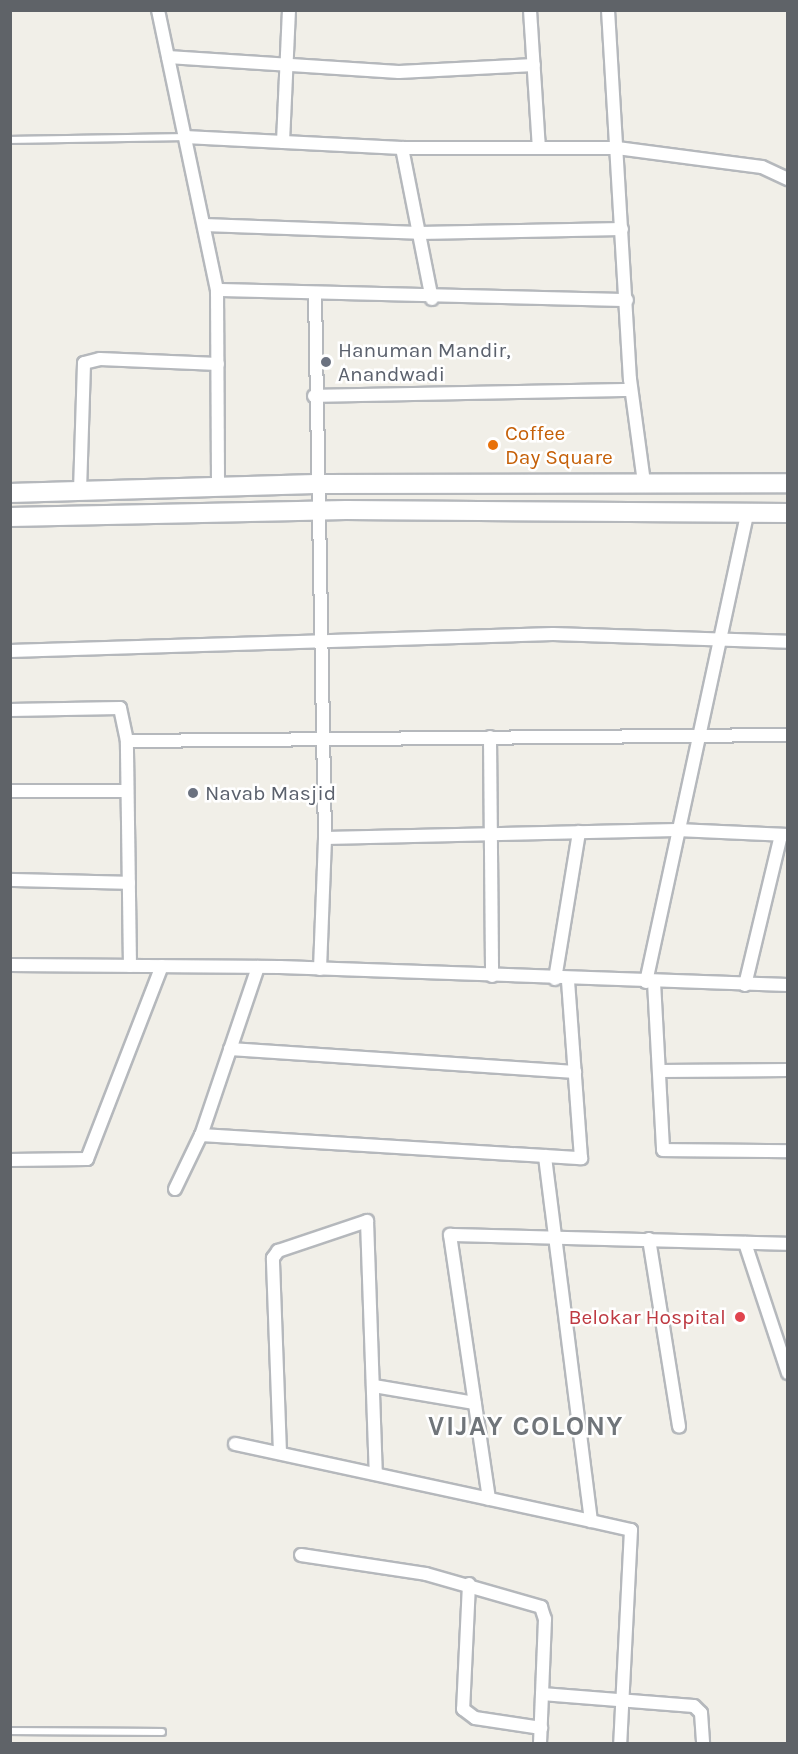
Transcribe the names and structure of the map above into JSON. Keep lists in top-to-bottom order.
{
  "districts": ["VIJAY COLONY"],
  "places": [
    "Hanuman Mandir, Anandwadi",
    "Coffee Day Square",
    "Navab Masjid",
    "Belokar Hospital"
  ]
}
